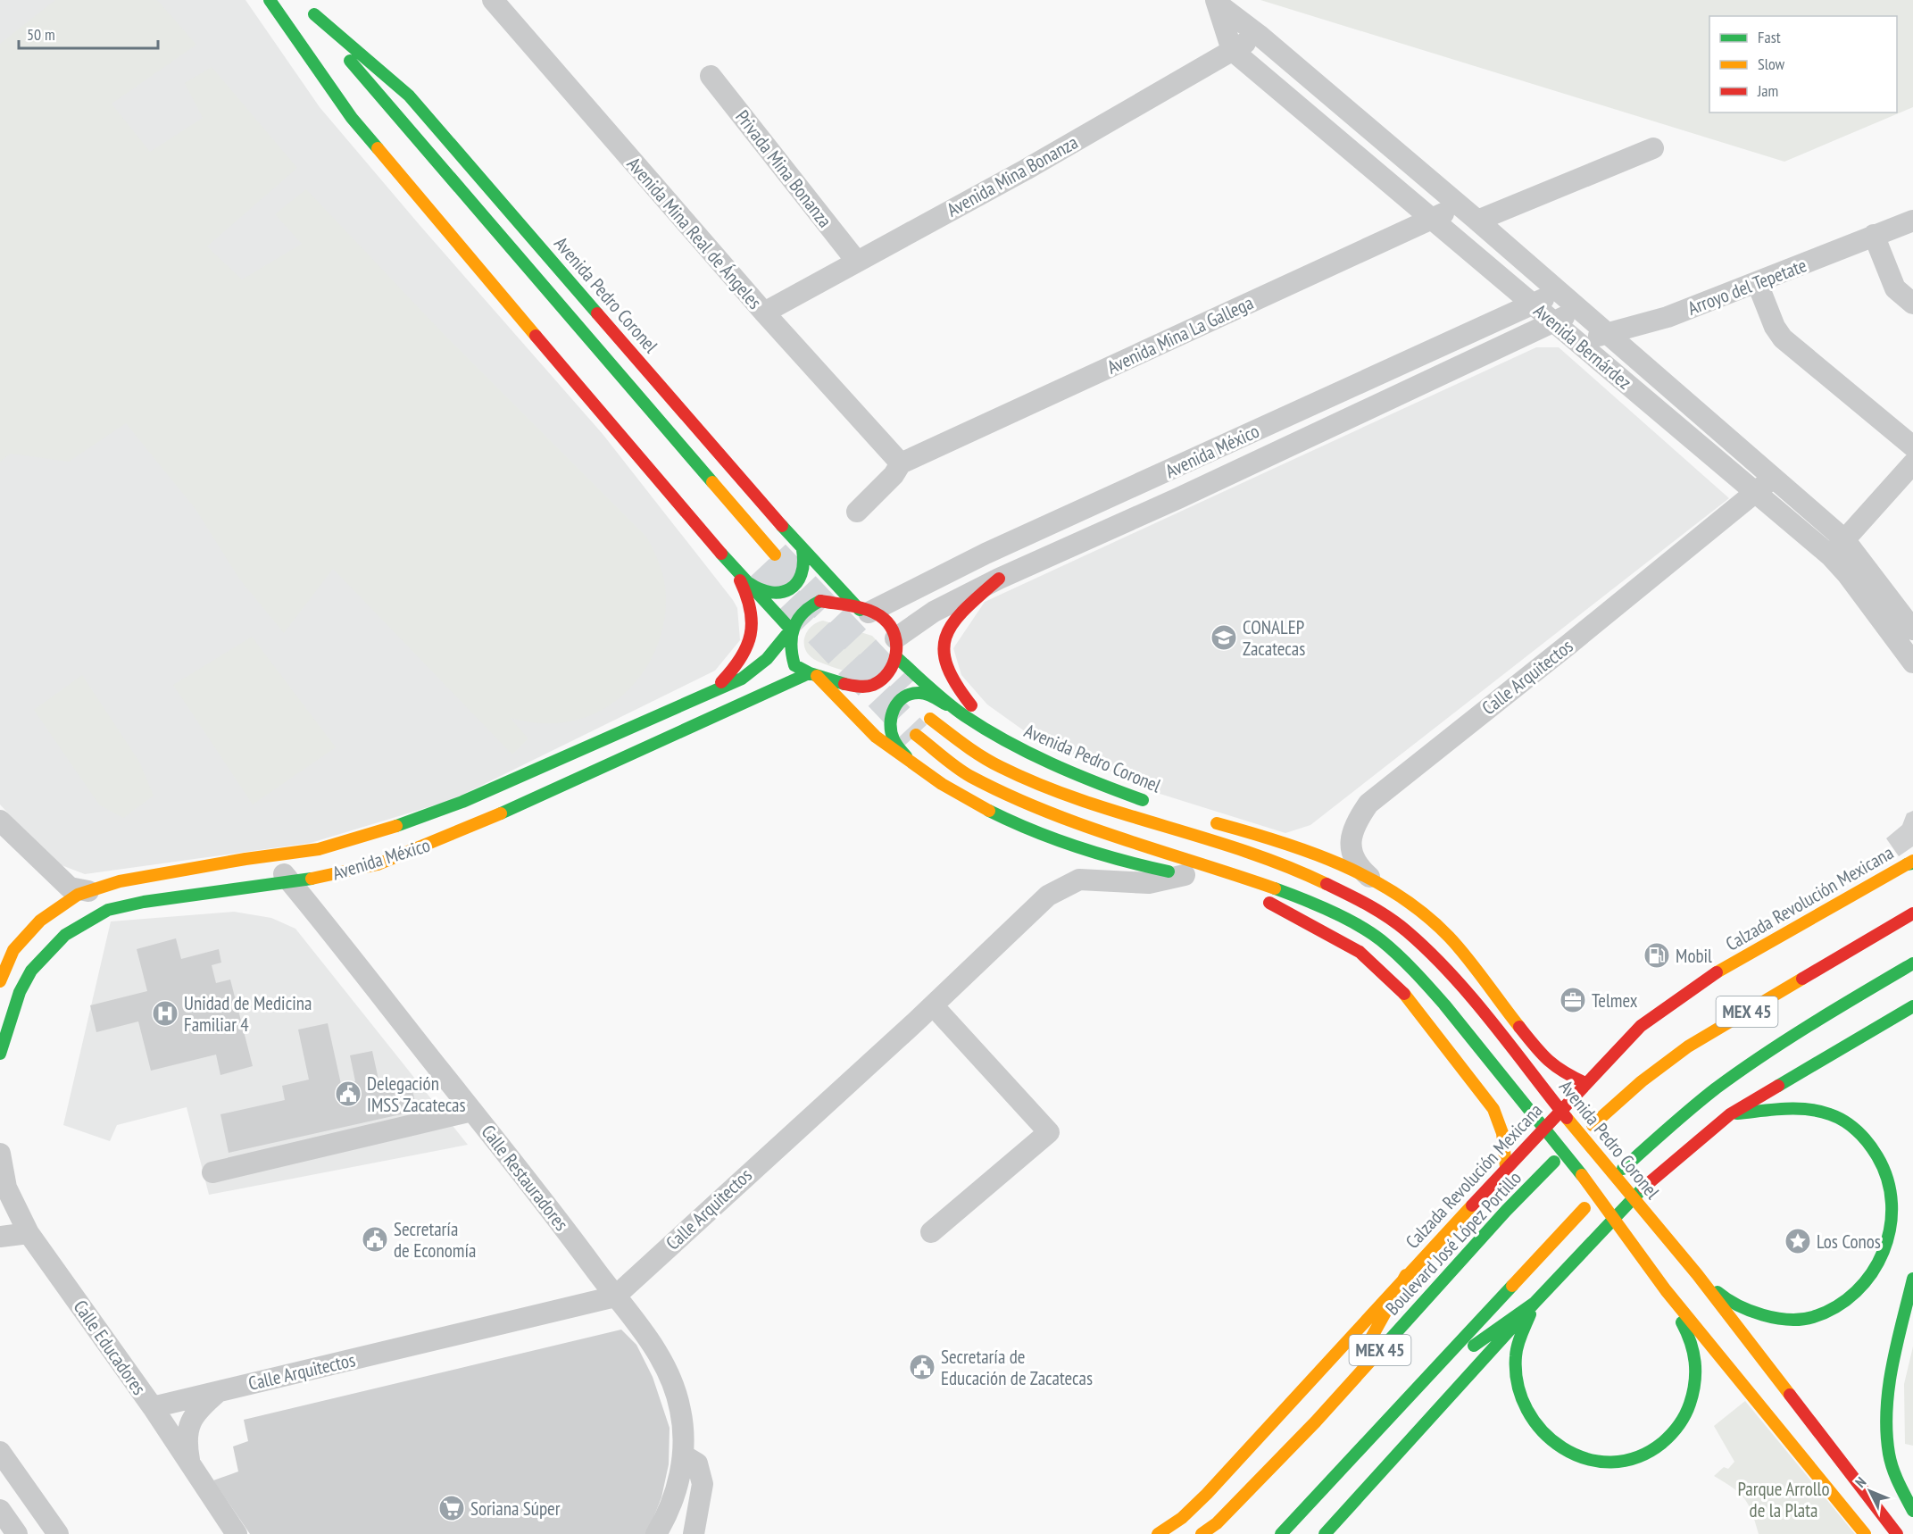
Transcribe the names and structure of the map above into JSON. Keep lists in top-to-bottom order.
{
  "streets": {
    "main road": [
      "Avenida Pedro Coronel",
      "Avenida México",
      "Calzada Revolución Mexicana",
      "MEX 45",
      "Boulevard José López Portillo"
    ],
    "street": [
      "Privada Mina Bonanza",
      "Avenida Mina Bonanza",
      "Avenida Mina Real de Ángeles",
      "Arroyo del Tepetate",
      "Avenida Mina La Gallega",
      "Avenida Bernárdez",
      "Calle Arquitectos",
      "Calle Restauradores",
      "Calle Educadores"
    ]
  },
  "crossings": [
    ["Privada Mina Bonanza", "Avenida Mina Bonanza"],
    ["Avenida Mina Bonanza", "Avenida Mina Real de Ángeles"],
    ["Avenida Mina Bonanza", "Avenida Bernárdez"],
    ["Avenida Mina Real de Ángeles", "Avenida Mina La Gallega"],
    ["Arroyo del Tepetate", "Avenida Bernárdez"],
    ["Avenida Pedro Coronel", "Avenida México"],
    ["Avenida Pedro Coronel", "Calle Arquitectos"],
    ["Avenida Mina La Gallega", "Avenida Bernárdez"],
    ["Avenida Bernárdez", "Avenida México"],
    ["Avenida Bernárdez", "Calle Arquitectos"],
    ["Avenida México", "Calle Restauradores"],
    ["Calle Arquitectos", "Calle Restauradores"],
    ["Calle Arquitectos", "Calle Educadores"]
  ],
  "parks": ["Parque Arrollo de la Plata"],
  "places": {
    "school or university": ["CONALEP Zacatecas"],
    "fuel station": ["Mobil"],
    "office": ["Telmex"],
    "hospital": ["Unidad de Medicina Familiar 4"],
    "public building": ["Delegación IMSS Zacatecas", "Secretaría de Economía", "Secretaría de Educación de Zacatecas"],
    "place": ["Los Conos"],
    "supermarket": ["Soriana Súper"]
  },
  "legend": ["Fast", "Slow", "Jam"],
  "scale_bar": "50 m",
  "north": "top left"
}
